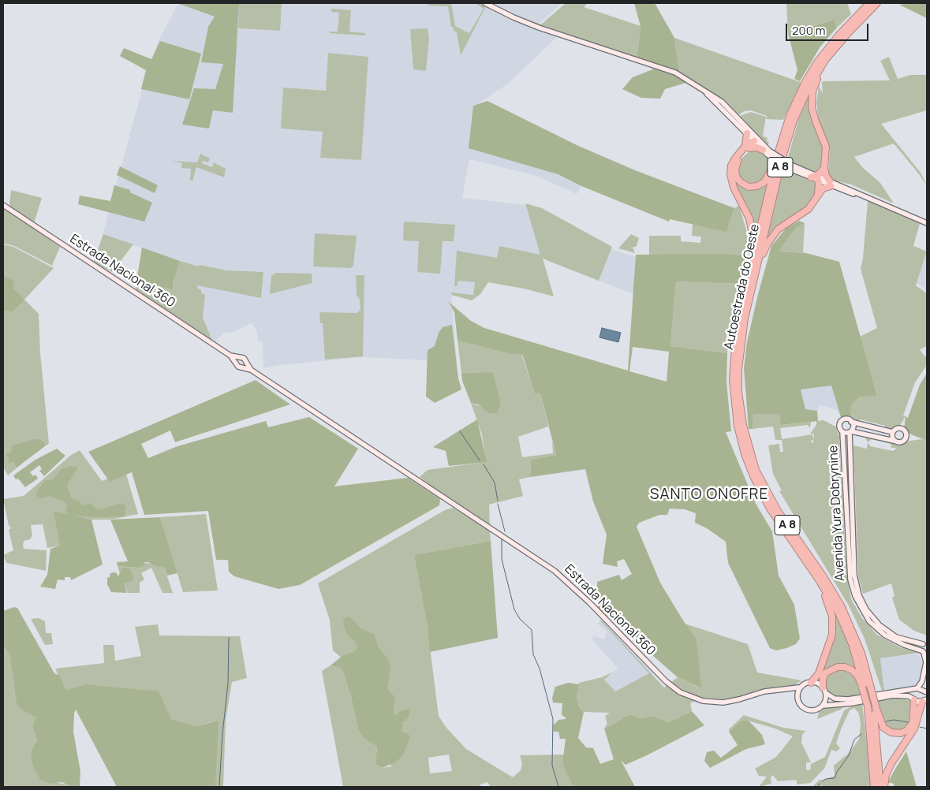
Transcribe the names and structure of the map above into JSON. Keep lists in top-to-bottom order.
{
  "streets": {
    "highway": ["A 8", "Autoestrada do Oeste"],
    "main road": ["Estrada Nacional 360", "Avenida Yura Dobrynine"]
  },
  "districts": ["SANTO ONOFRE"],
  "scale_bar": "200 m"
}
